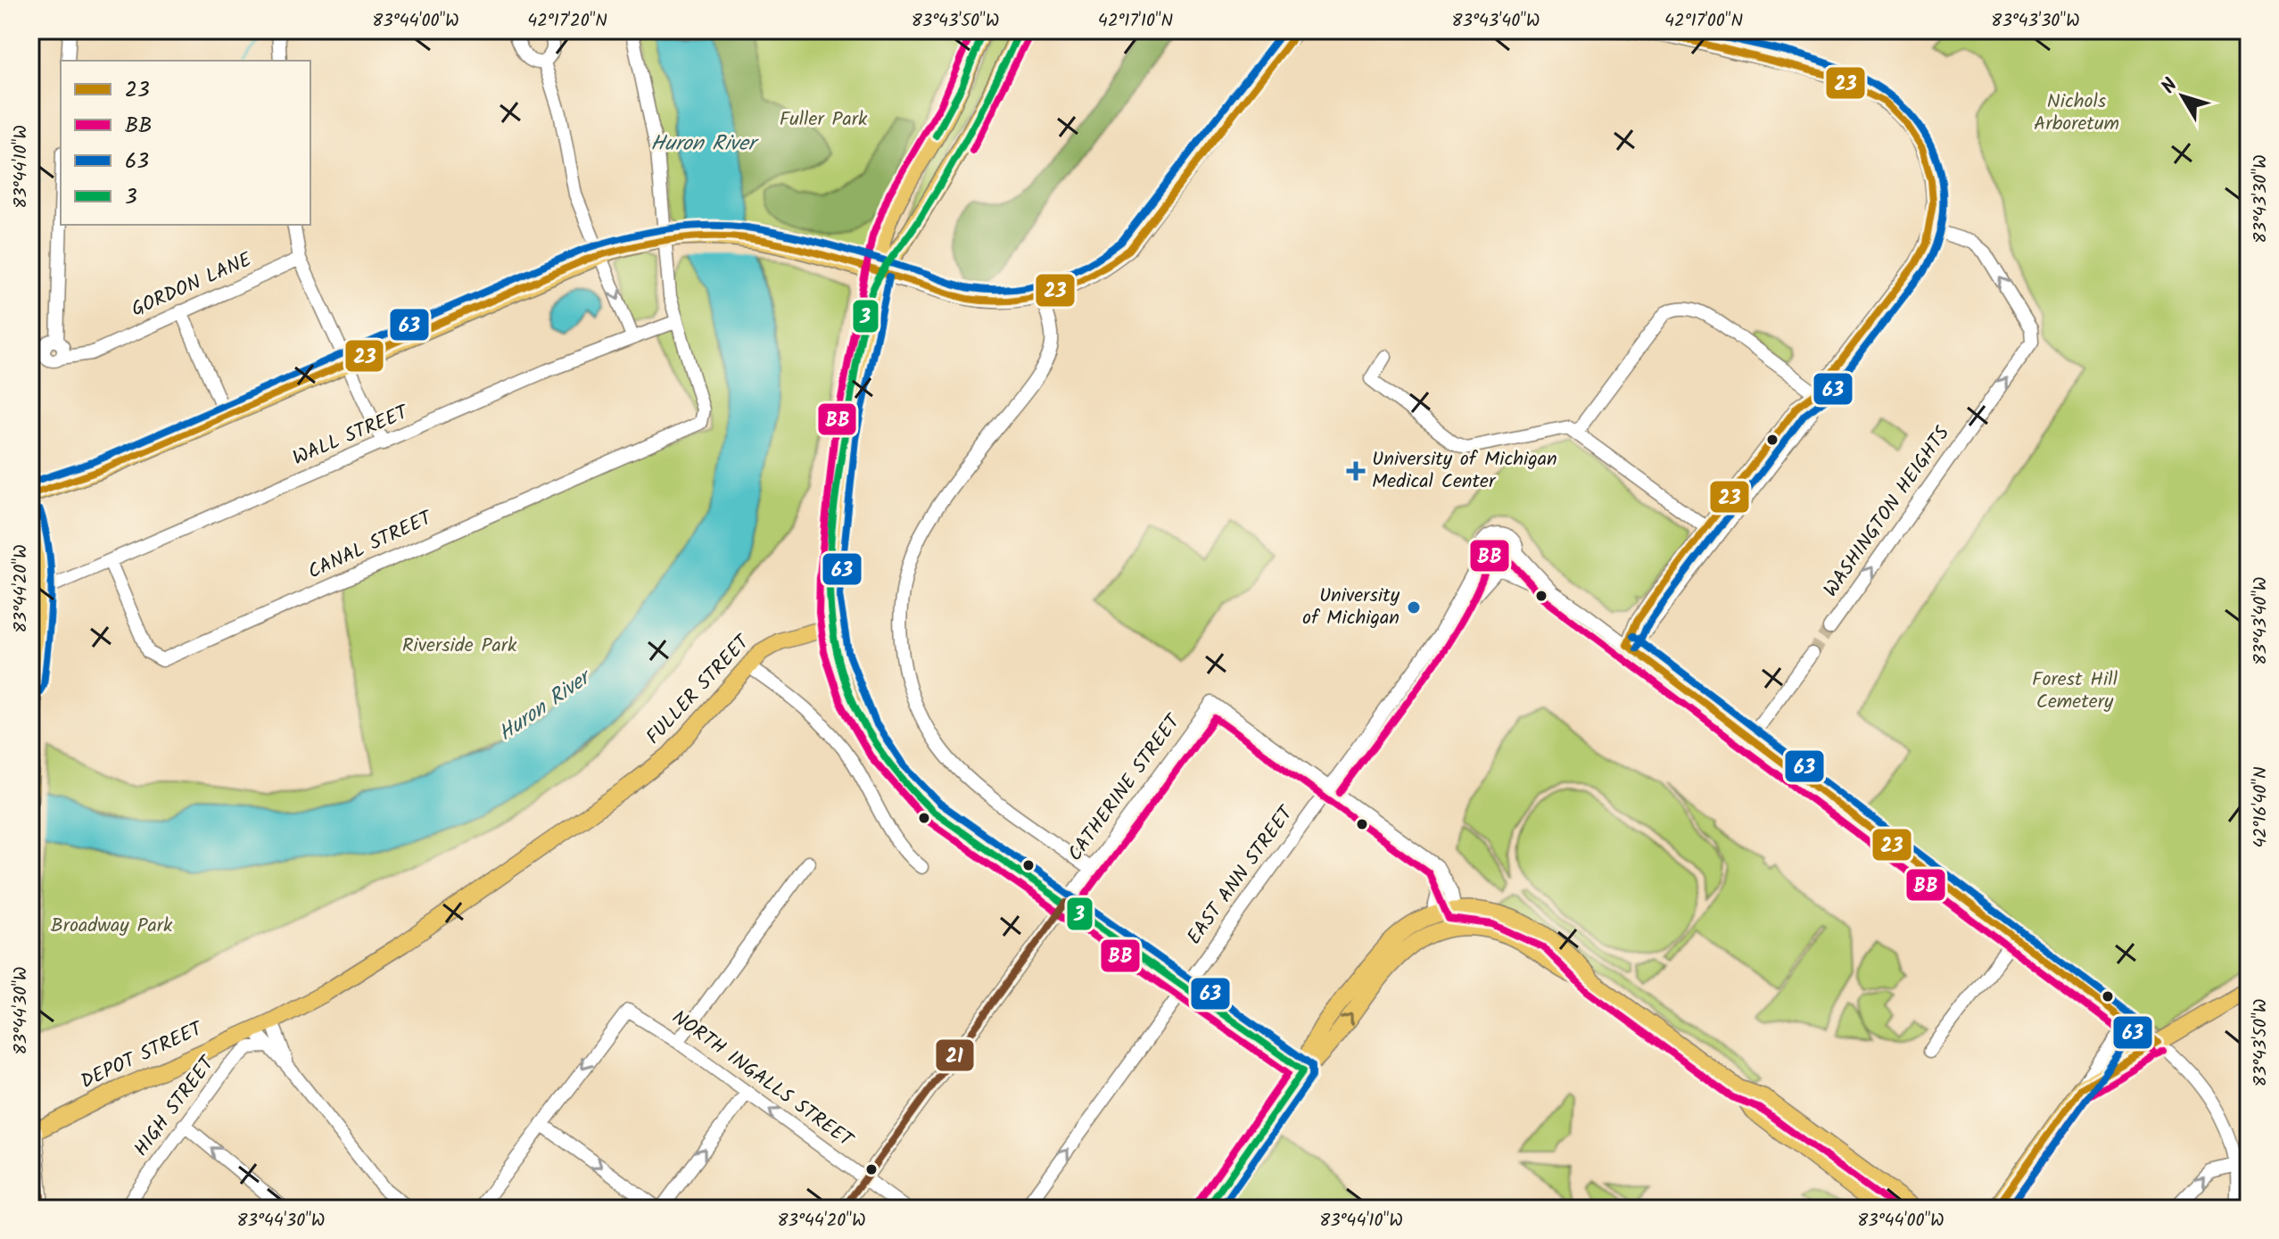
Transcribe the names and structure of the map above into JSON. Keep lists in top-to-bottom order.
{
  "streets": {
    "main road": ["FULLER STREET", "DEPOT STREET"],
    "street": [
      "GORDON LANE",
      "WALL STREET",
      "WASHINGTON HEIGHTS",
      "CANAL STREET",
      "CATHERINE STREET",
      "EAST ANN STREET",
      "NORTH INGALLS STREET",
      "HIGH STREET"
    ]
  },
  "crossings": [
    ["WALL STREET", "CANAL STREET"],
    ["FULLER STREET", "DEPOT STREET"],
    ["CATHERINE STREET", "EAST ANN STREET"],
    ["CATHERINE STREET", "NORTH INGALLS STREET"]
  ],
  "one_way": ["WASHINGTON HEIGHTS"],
  "water": ["Huron River"],
  "parks": [
    "Nichols Arboretum",
    "Fuller Park",
    "Riverside Park",
    "Forest Hill Cemetery",
    "Broadway Park"
  ],
  "places": {
    "health": ["University of Michigan Medical Center"],
    "other": ["University of Michigan"]
  },
  "lines": [
    "transit line 23",
    "transit line BB",
    "transit line 63",
    "transit line 3",
    "transit line 21"
  ],
  "legend": [
    "23",
    "BB",
    "63",
    "3"
  ],
  "north": "top left",
  "coordinates": [
    "83°44'00\"W",
    "42°17'20\"N",
    "83°43'50\"W",
    "42°17'10\"N",
    "83°43'40\"W",
    "42°17'00\"N",
    "83°43'30\"W",
    "83°44'10\"W",
    "83°44'20\"W",
    "42°16'40\"N",
    "83°44'30\"W"
  ]
}
